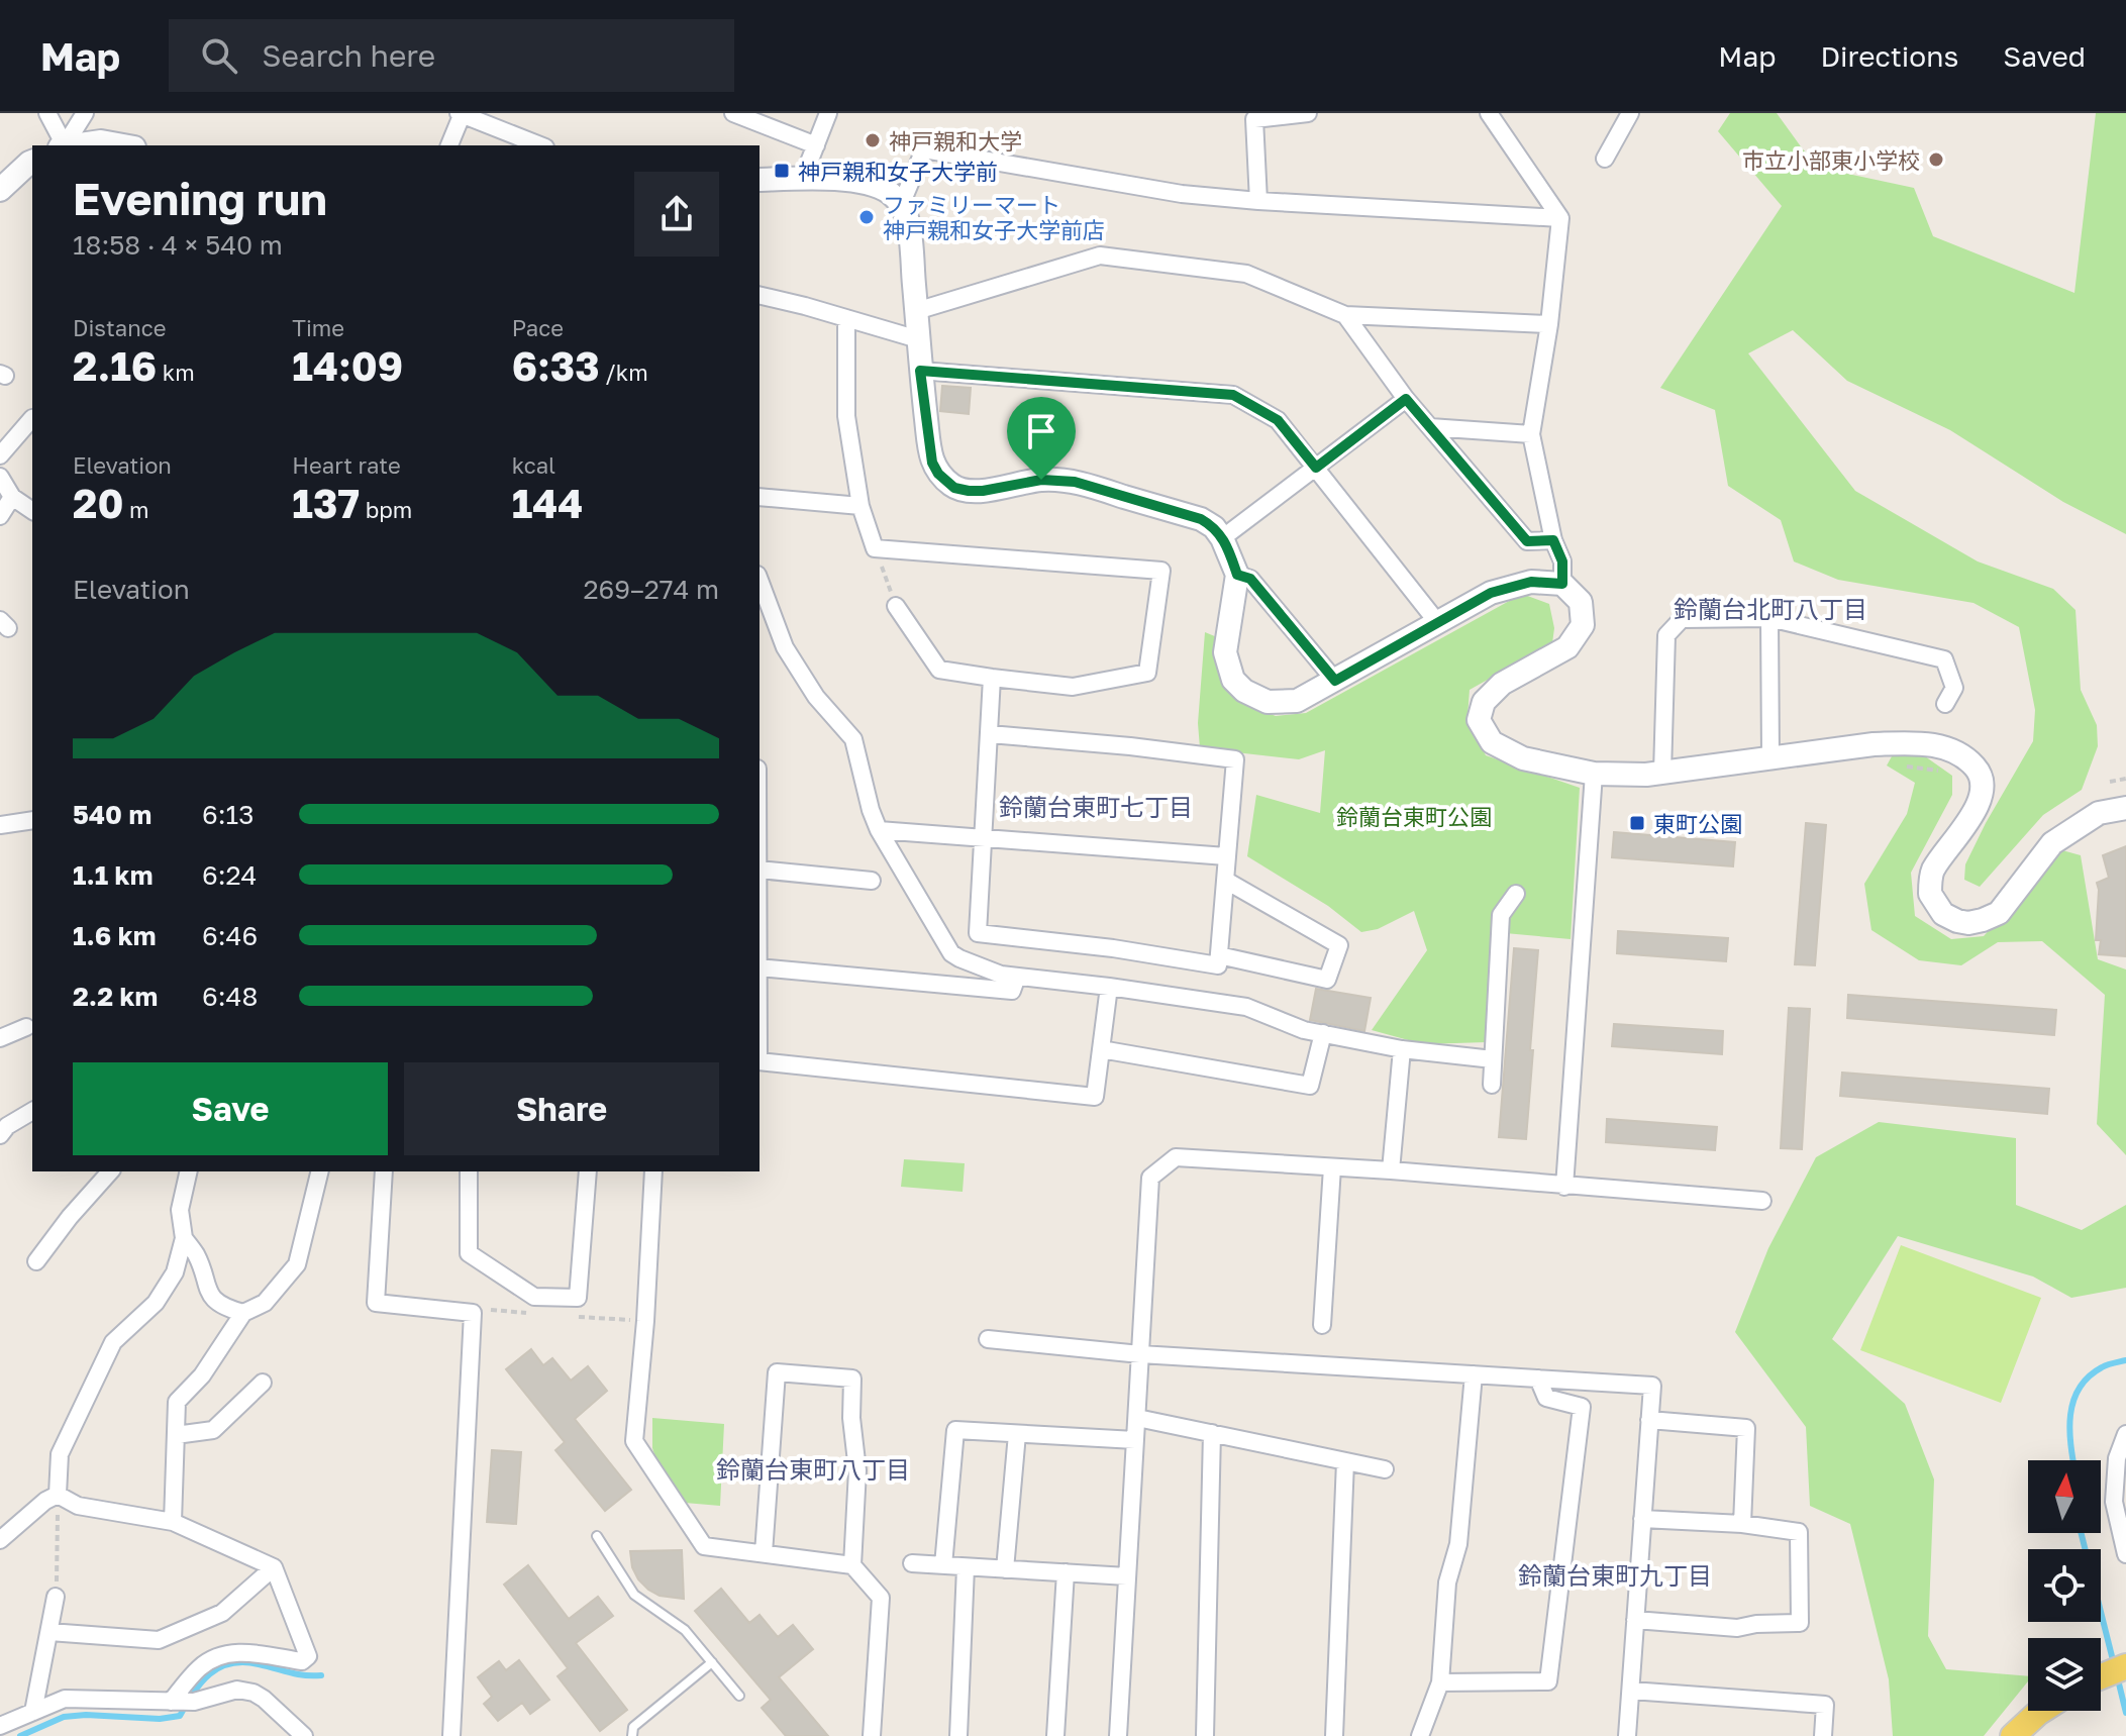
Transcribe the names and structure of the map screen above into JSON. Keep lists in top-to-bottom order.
{
  "districts": [
    "鈴蘭台北町八丁目",
    "鈴蘭台東町七丁目",
    "鈴蘭台東町八丁目",
    "鈴蘭台東町九丁目"
  ],
  "parks": ["鈴蘭台東町公園"],
  "places": {
    "other": ["神戸親和大学", "市立小部東小学校", "ファミリーマート 神戸親和女子大学前店"],
    "transit": ["神戸親和女子大学前", "東町公園"]
  },
  "north": "top",
  "page": {
    "header": "Map",
    "search": "Search here",
    "nav": ["Map", "Directions", "Saved"],
    "heading": ["Evening run", "18:58 · 4 × 540 m"],
    "stats": [
      ["Distance", "2.16 km"],
      ["Time", "14:09"],
      ["Pace", "6:33 /km"],
      ["Elevation", "20 m"],
      ["Heart rate", "137 bpm"],
      ["kcal", "144"]
    ],
    "chart": ["Elevation", "269–274 m"],
    "list": [
      {
        "name": "540 m",
        "note": "6:13"
      },
      {
        "name": "1.1 km",
        "note": "6:24"
      },
      {
        "name": "1.6 km",
        "note": "6:46"
      },
      {
        "name": "2.2 km",
        "note": "6:48"
      }
    ],
    "buttons": ["Save", "Share"]
  }
}
